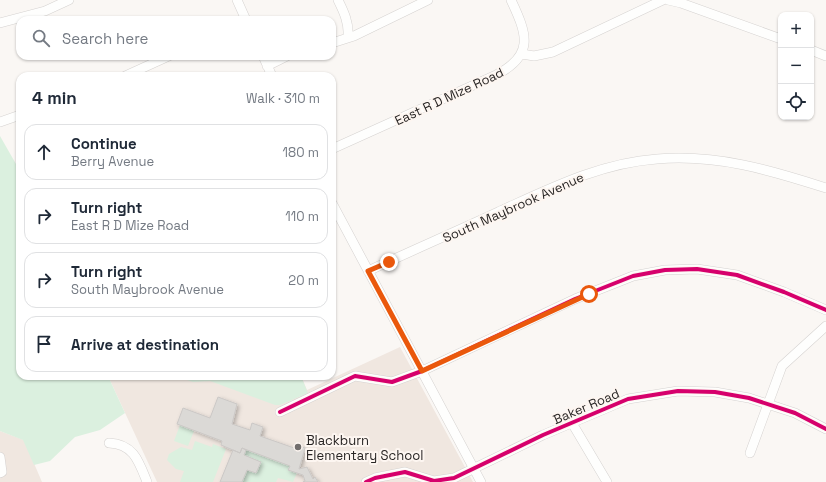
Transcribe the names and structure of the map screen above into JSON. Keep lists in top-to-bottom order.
{
  "streets": {
    "street": ["East R D Mize Road", "South Maybrook Avenue", "Baker Road"]
  },
  "places": ["Blackburn Elementary School"],
  "page": {
    "map_buttons": ["+", "−"],
    "search": "Search here",
    "heading": ["4 min", "Walk · 310 m"],
    "list": [
      ["Continue", "Berry Avenue", "180 m"],
      ["Turn right", "East R D Mize Road", "110 m"],
      ["Turn right", "South Maybrook Avenue", "20 m"],
      "Arrive at destination"
    ]
  }
}
